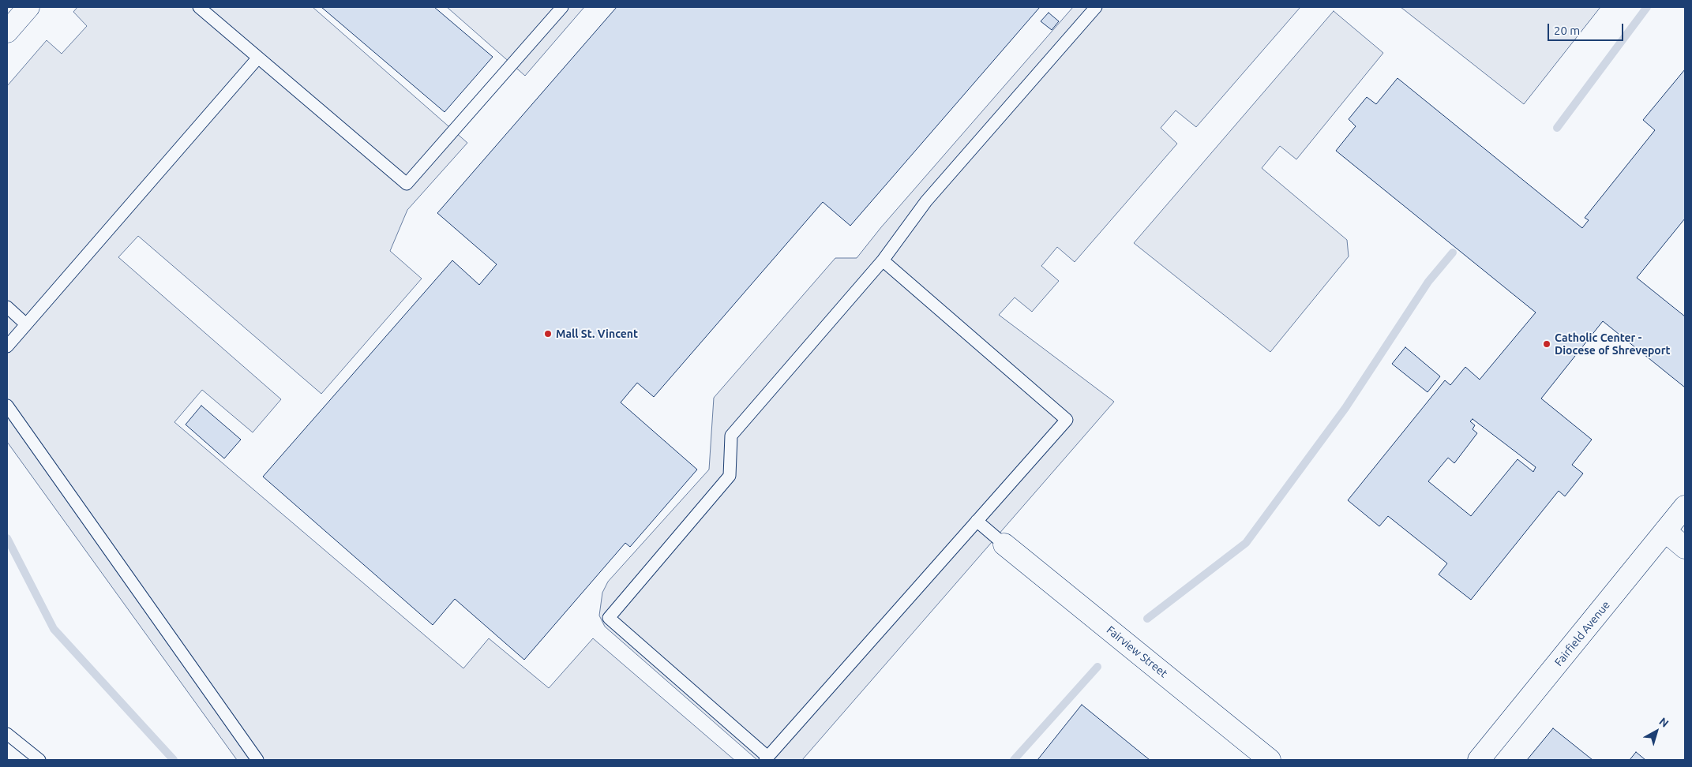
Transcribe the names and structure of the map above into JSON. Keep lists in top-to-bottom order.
{
  "streets": {
    "street": ["Fairfield Avenue", "Fairview Street"]
  },
  "places": ["Mall St. Vincent", "Catholic Center - Diocese of Shreveport"],
  "scale_bar": "20 m",
  "north": "top right"
}
